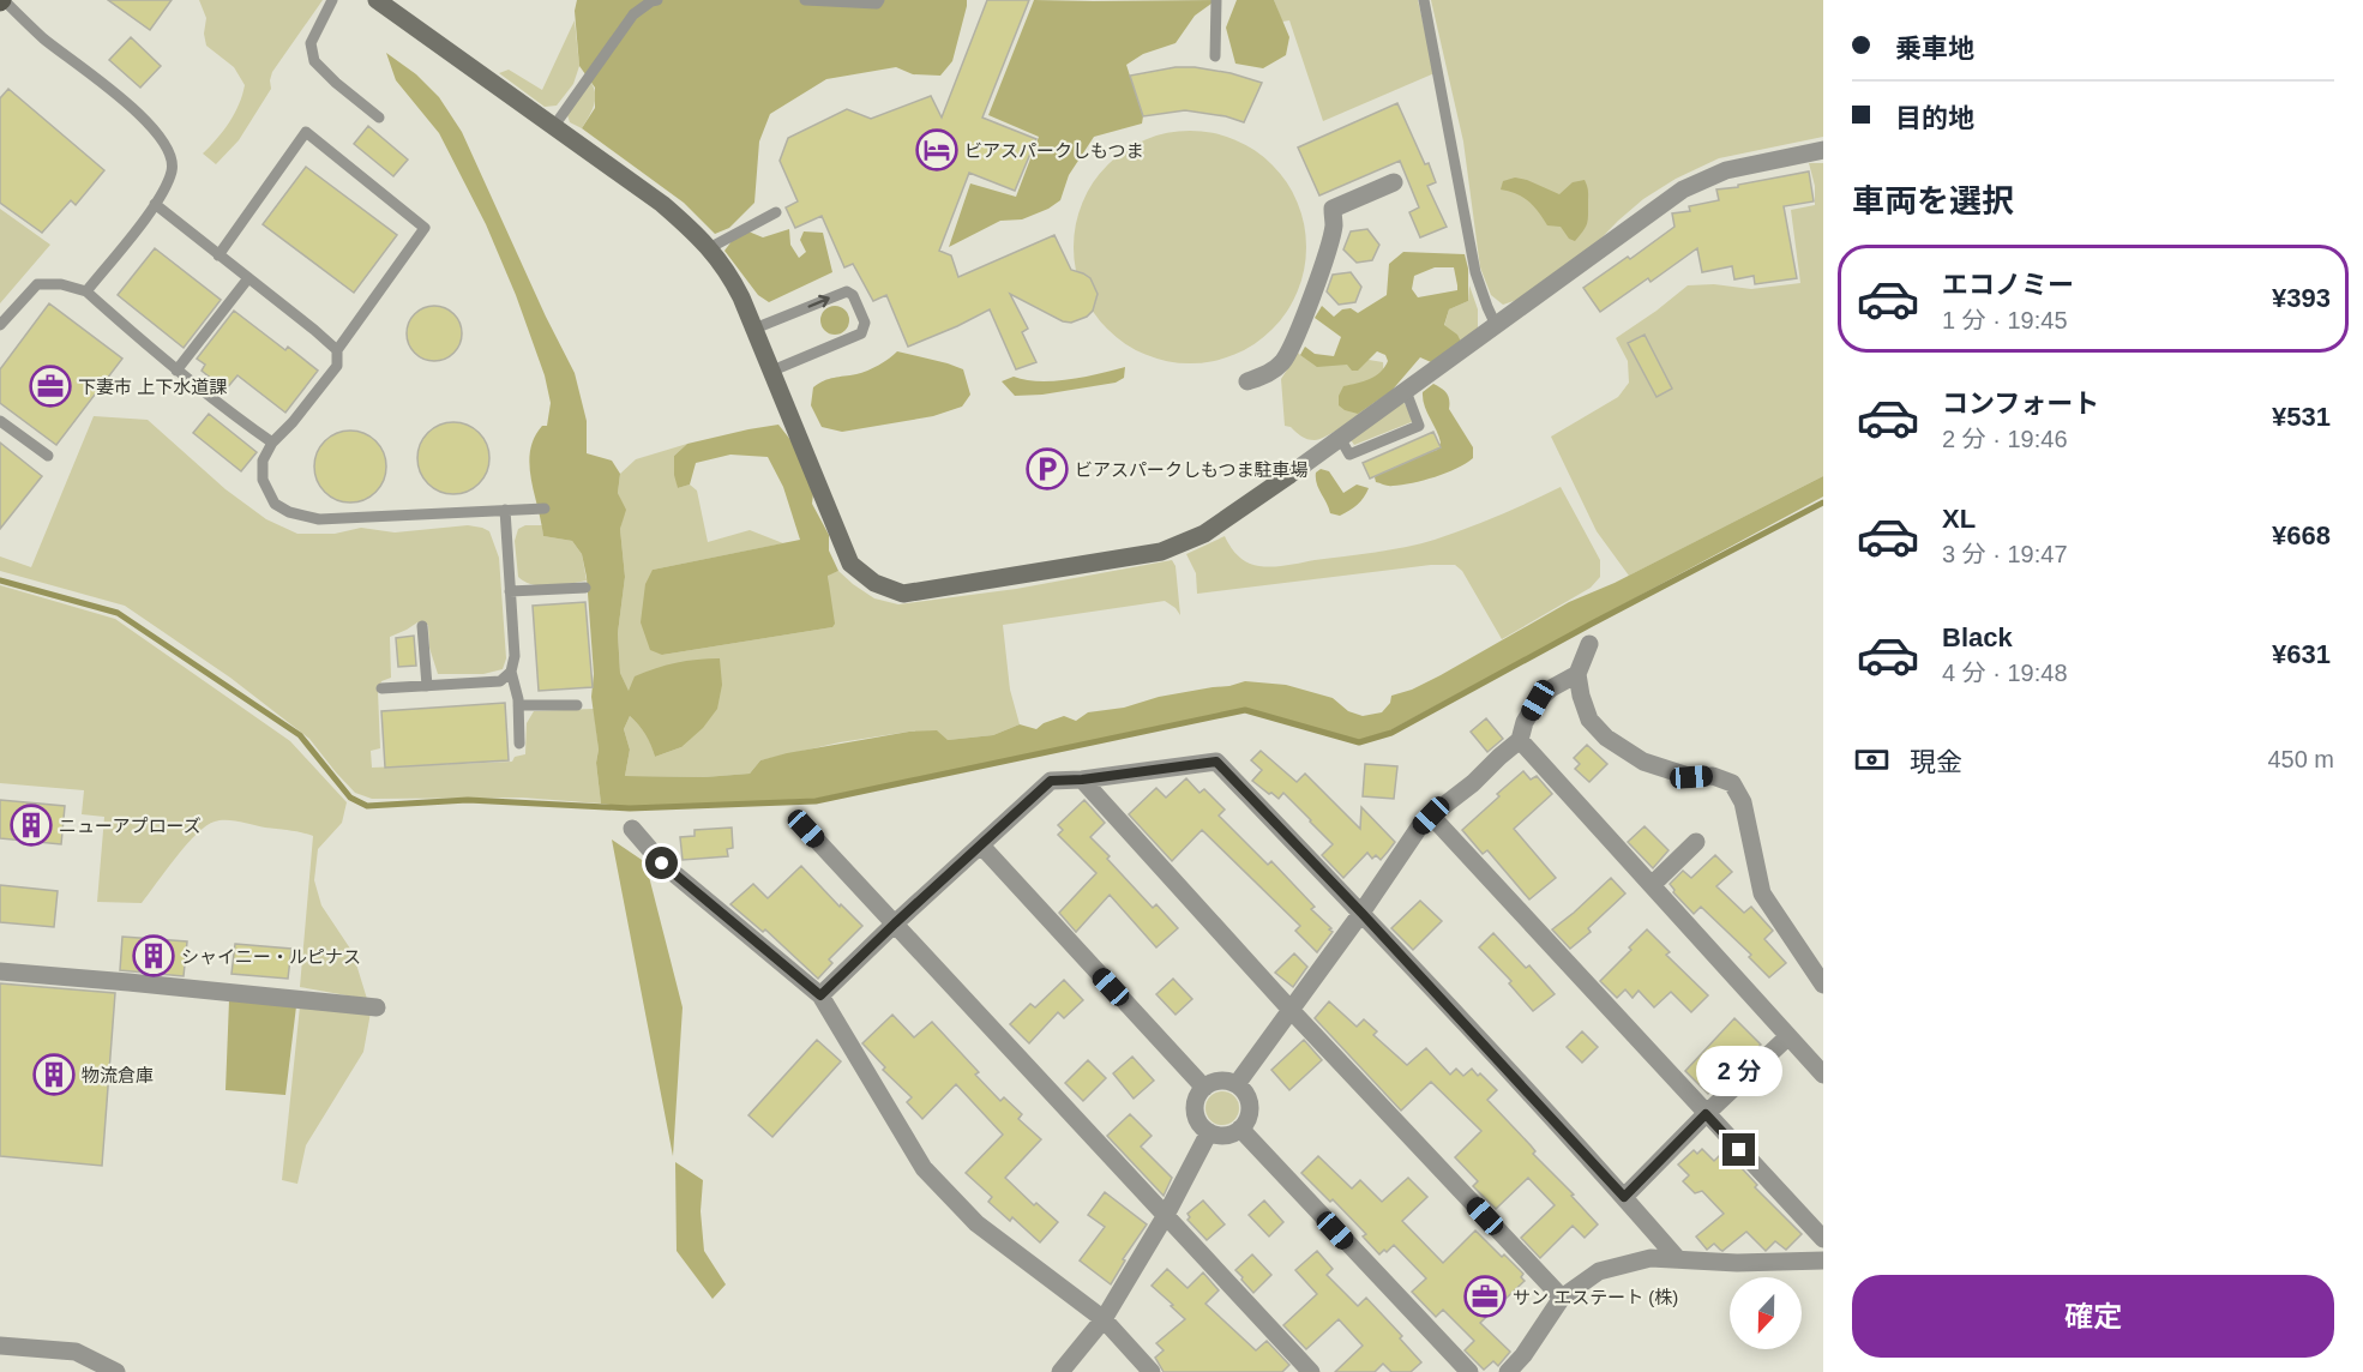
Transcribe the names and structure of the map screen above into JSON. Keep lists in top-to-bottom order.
{
  "places": {
    "hotel": ["ビアスパークしもつま"],
    "office": ["下妻市 上下水道課", "サン エステート (株)"],
    "parking": ["ビアスパークしもつま駐車場"],
    "building": ["ニューアプローズ", "シャイニー・ルピナス", "物流倉庫"]
  },
  "north": "bottom",
  "page": {
    "banner": ["乗車地", "目的地"],
    "heading": "車両を選択",
    "list": [
      {
        "name": "エコノミー",
        "note": "1 分 · 19:45",
        "value": "¥393"
      },
      {
        "name": "コンフォート",
        "note": "2 分 · 19:46",
        "value": "¥531"
      },
      {
        "name": "XL",
        "note": "3 分 · 19:47",
        "value": "¥668"
      },
      {
        "name": "Black",
        "note": "4 分 · 19:48",
        "value": "¥631"
      }
    ],
    "pay": ["現金", "450 m"],
    "bubble": "2 分",
    "buttons": "確定"
  }
}
